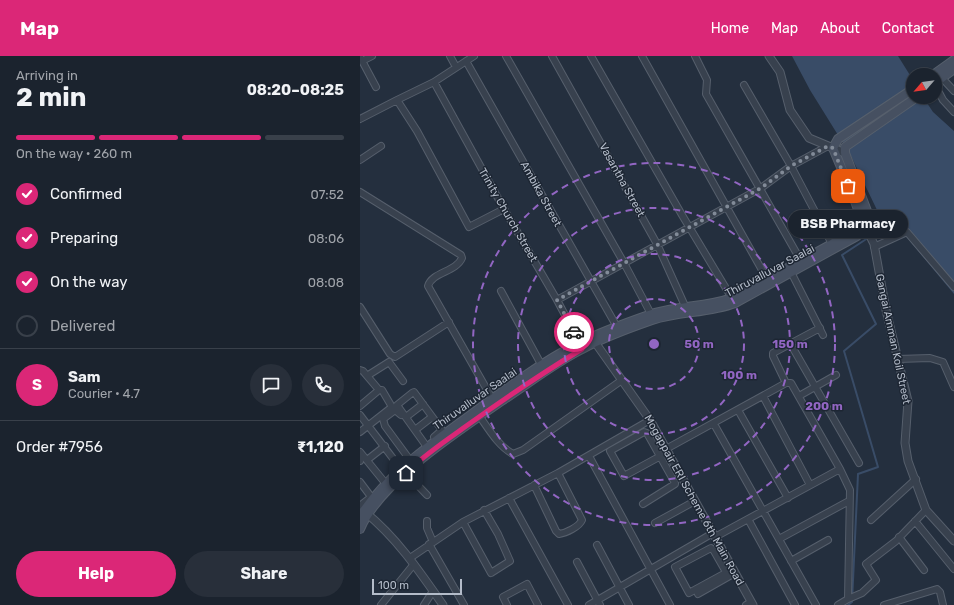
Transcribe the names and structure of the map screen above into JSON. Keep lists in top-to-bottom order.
{
  "streets": {
    "main road": ["Thiruvalluvar Saalai"],
    "street": [
      "Vasantha Street",
      "Ambika Street",
      "Trinity Church Street",
      "Gangai Amman Koil Street",
      "Mogappair ERI Scheme 6th Main Road"
    ]
  },
  "crossings": [
    ["Vasantha Street", "Thiruvalluvar Saalai"],
    ["Ambika Street", "Thiruvalluvar Saalai"],
    ["Trinity Church Street", "Thiruvalluvar Saalai"],
    ["Thiruvalluvar Saalai", "Gangai Amman Koil Street"],
    ["Thiruvalluvar Saalai", "Mogappair ERI Scheme 6th Main Road"]
  ],
  "places": ["BSB Pharmacy"],
  "scale_bar": "100 m",
  "north": "bottom left",
  "page": {
    "header": "Map",
    "nav": [
      "Home",
      "Map",
      "About",
      "Contact"
    ],
    "heading": ["2 min", "Arriving in", "08:20–08:25"],
    "panel": [
      "Sam",
      "Courier · 4.7",
      "Order #7956",
      "₹1,120"
    ],
    "bar": "On the way · 260 m",
    "list": [
      ["Confirmed", "07:52"],
      ["Preparing", "08:06"],
      ["On the way", "08:08"],
      "Delivered"
    ],
    "bubble": "BSB Pharmacy",
    "round": "S",
    "buttons": ["Help", "Share"],
    "scale": "100 m"
  },
  "rings": [
    "50 m",
    "150 m",
    "100 m",
    "200 m"
  ]
}
